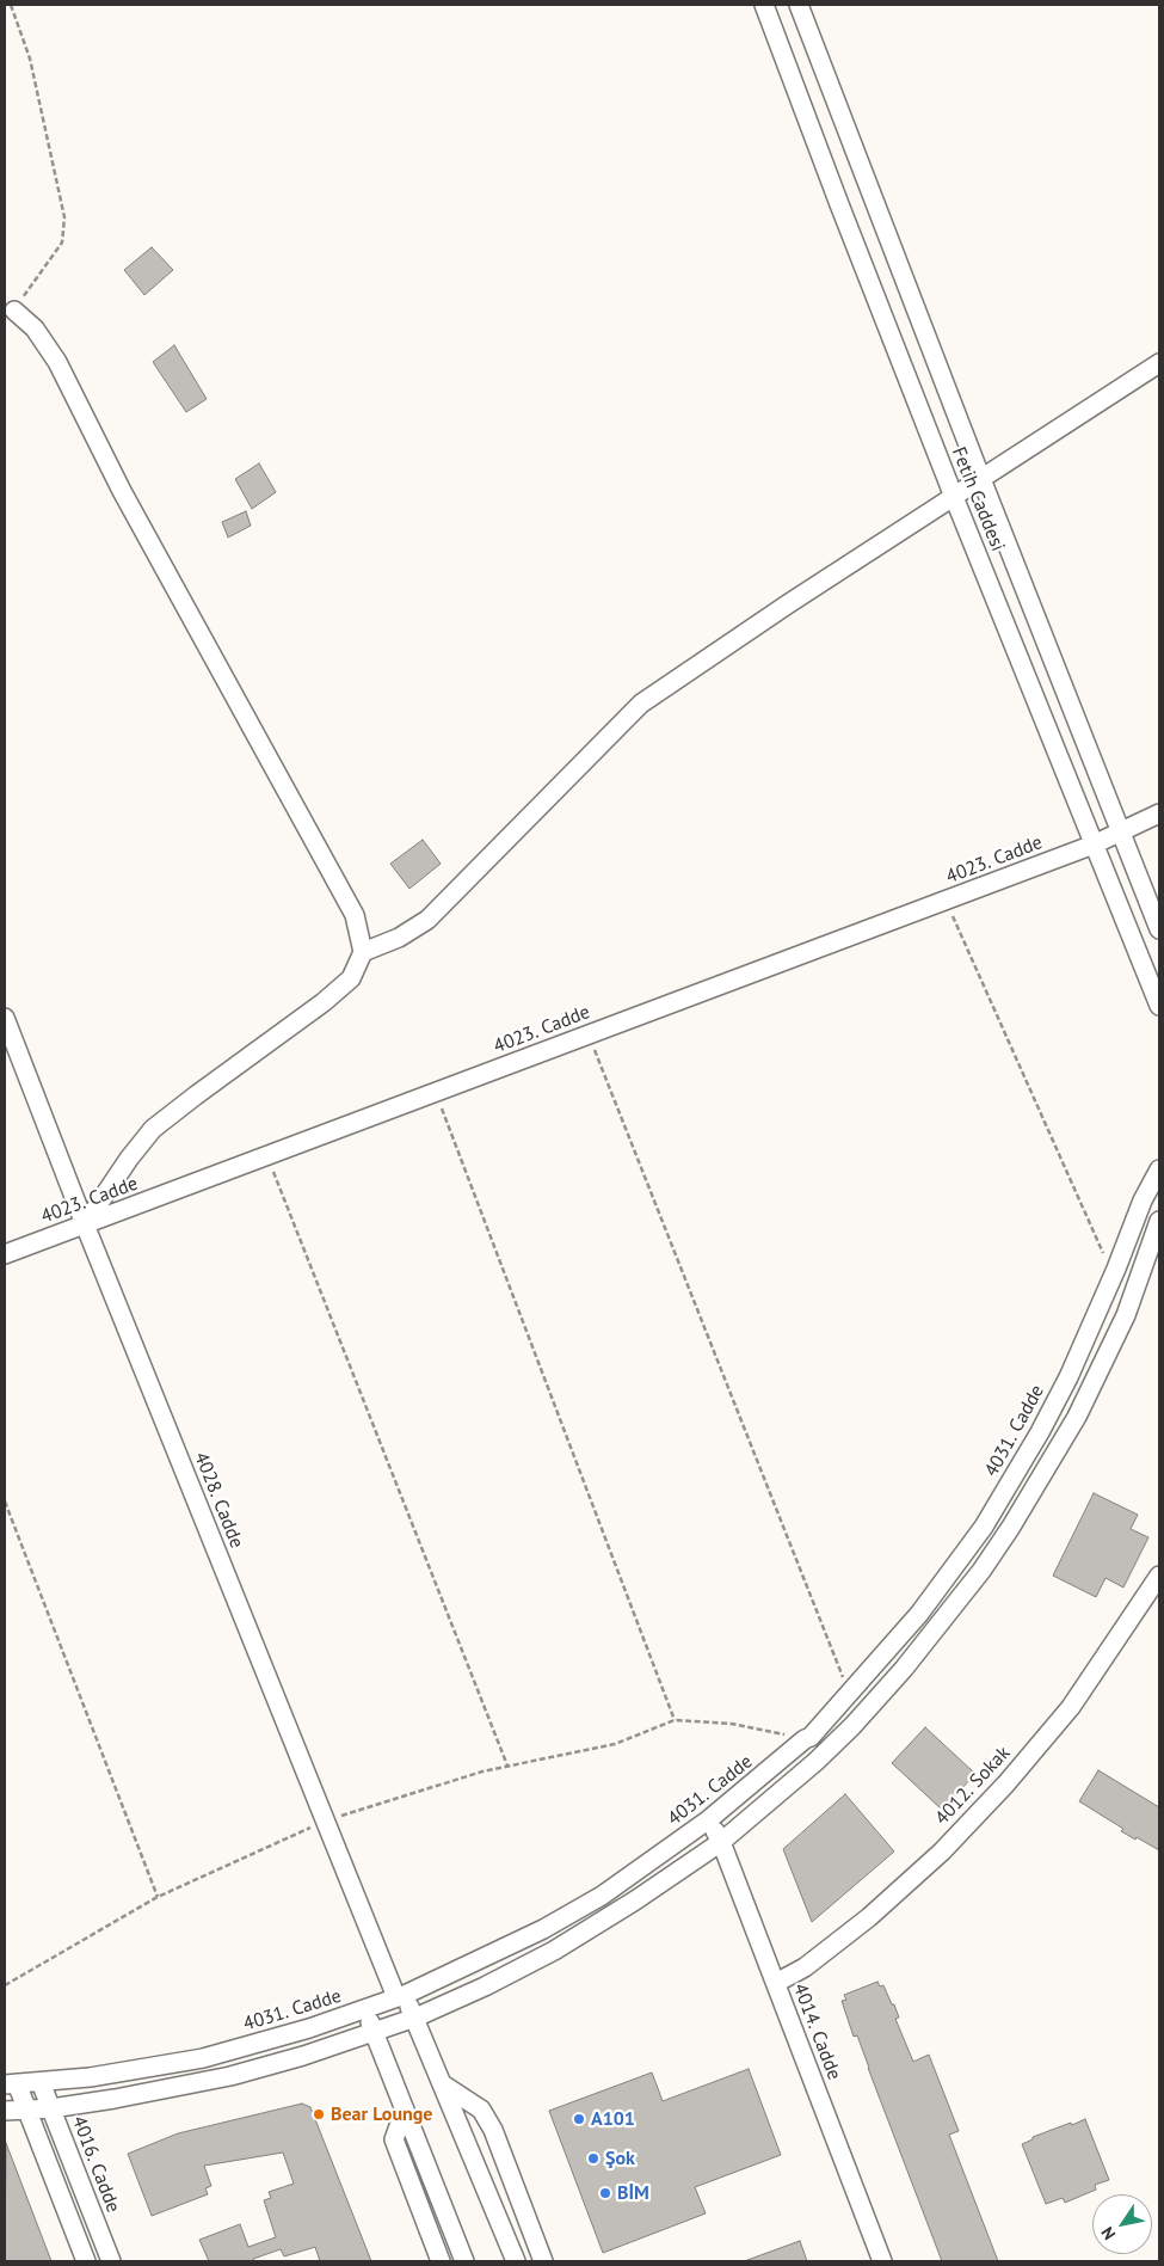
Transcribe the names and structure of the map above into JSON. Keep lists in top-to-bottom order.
{
  "streets": {
    "street": [
      "Fetih Caddesi",
      "4023. Cadde",
      "4031. Cadde",
      "4028. Cadde",
      "4012. Sokak",
      "4014. Cadde",
      "4016. Cadde"
    ]
  },
  "crossings": [
    ["Fetih Caddesi", "4023. Cadde"],
    ["4023. Cadde", "4028. Cadde"],
    ["4031. Cadde", "4028. Cadde"],
    ["4031. Cadde", "4014. Cadde"],
    ["4031. Cadde", "4016. Cadde"],
    ["4012. Sokak", "4014. Cadde"]
  ],
  "places": [
    "Bear Lounge",
    "A101",
    "Şok",
    "BİM"
  ],
  "north": "bottom left"
}
